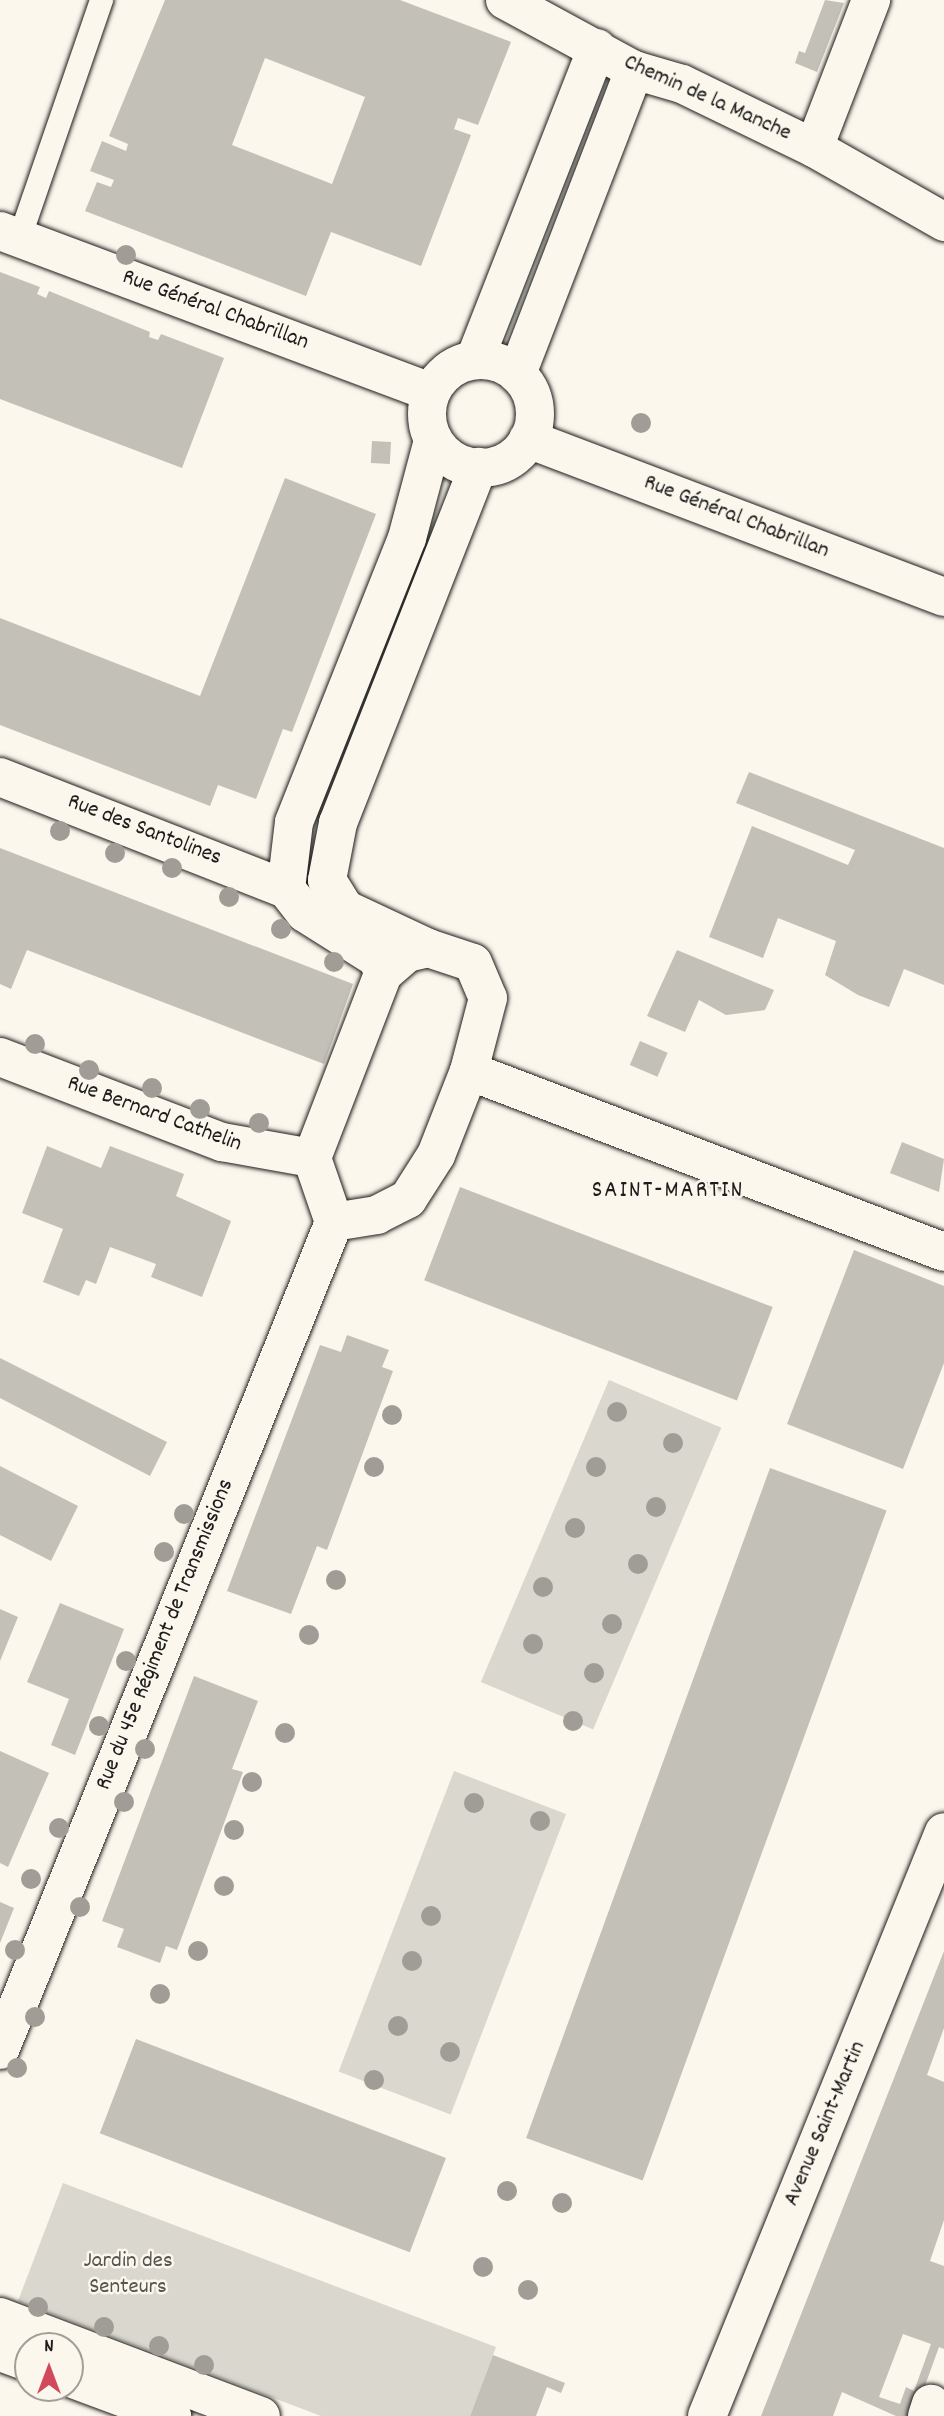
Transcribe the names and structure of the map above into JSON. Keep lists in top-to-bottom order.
{
  "streets": {
    "street": [
      "Chemin de la Manche",
      "Rue Général Chabrillan",
      "Rue des Santolines",
      "Rue Bernard Cathelin",
      "Rue du 45e Régiment de Transmissions",
      "Avenue Saint-Martin"
    ]
  },
  "districts": ["SAINT-MARTIN"],
  "parks": ["Jardin des Senteurs"],
  "north": "top"
}
